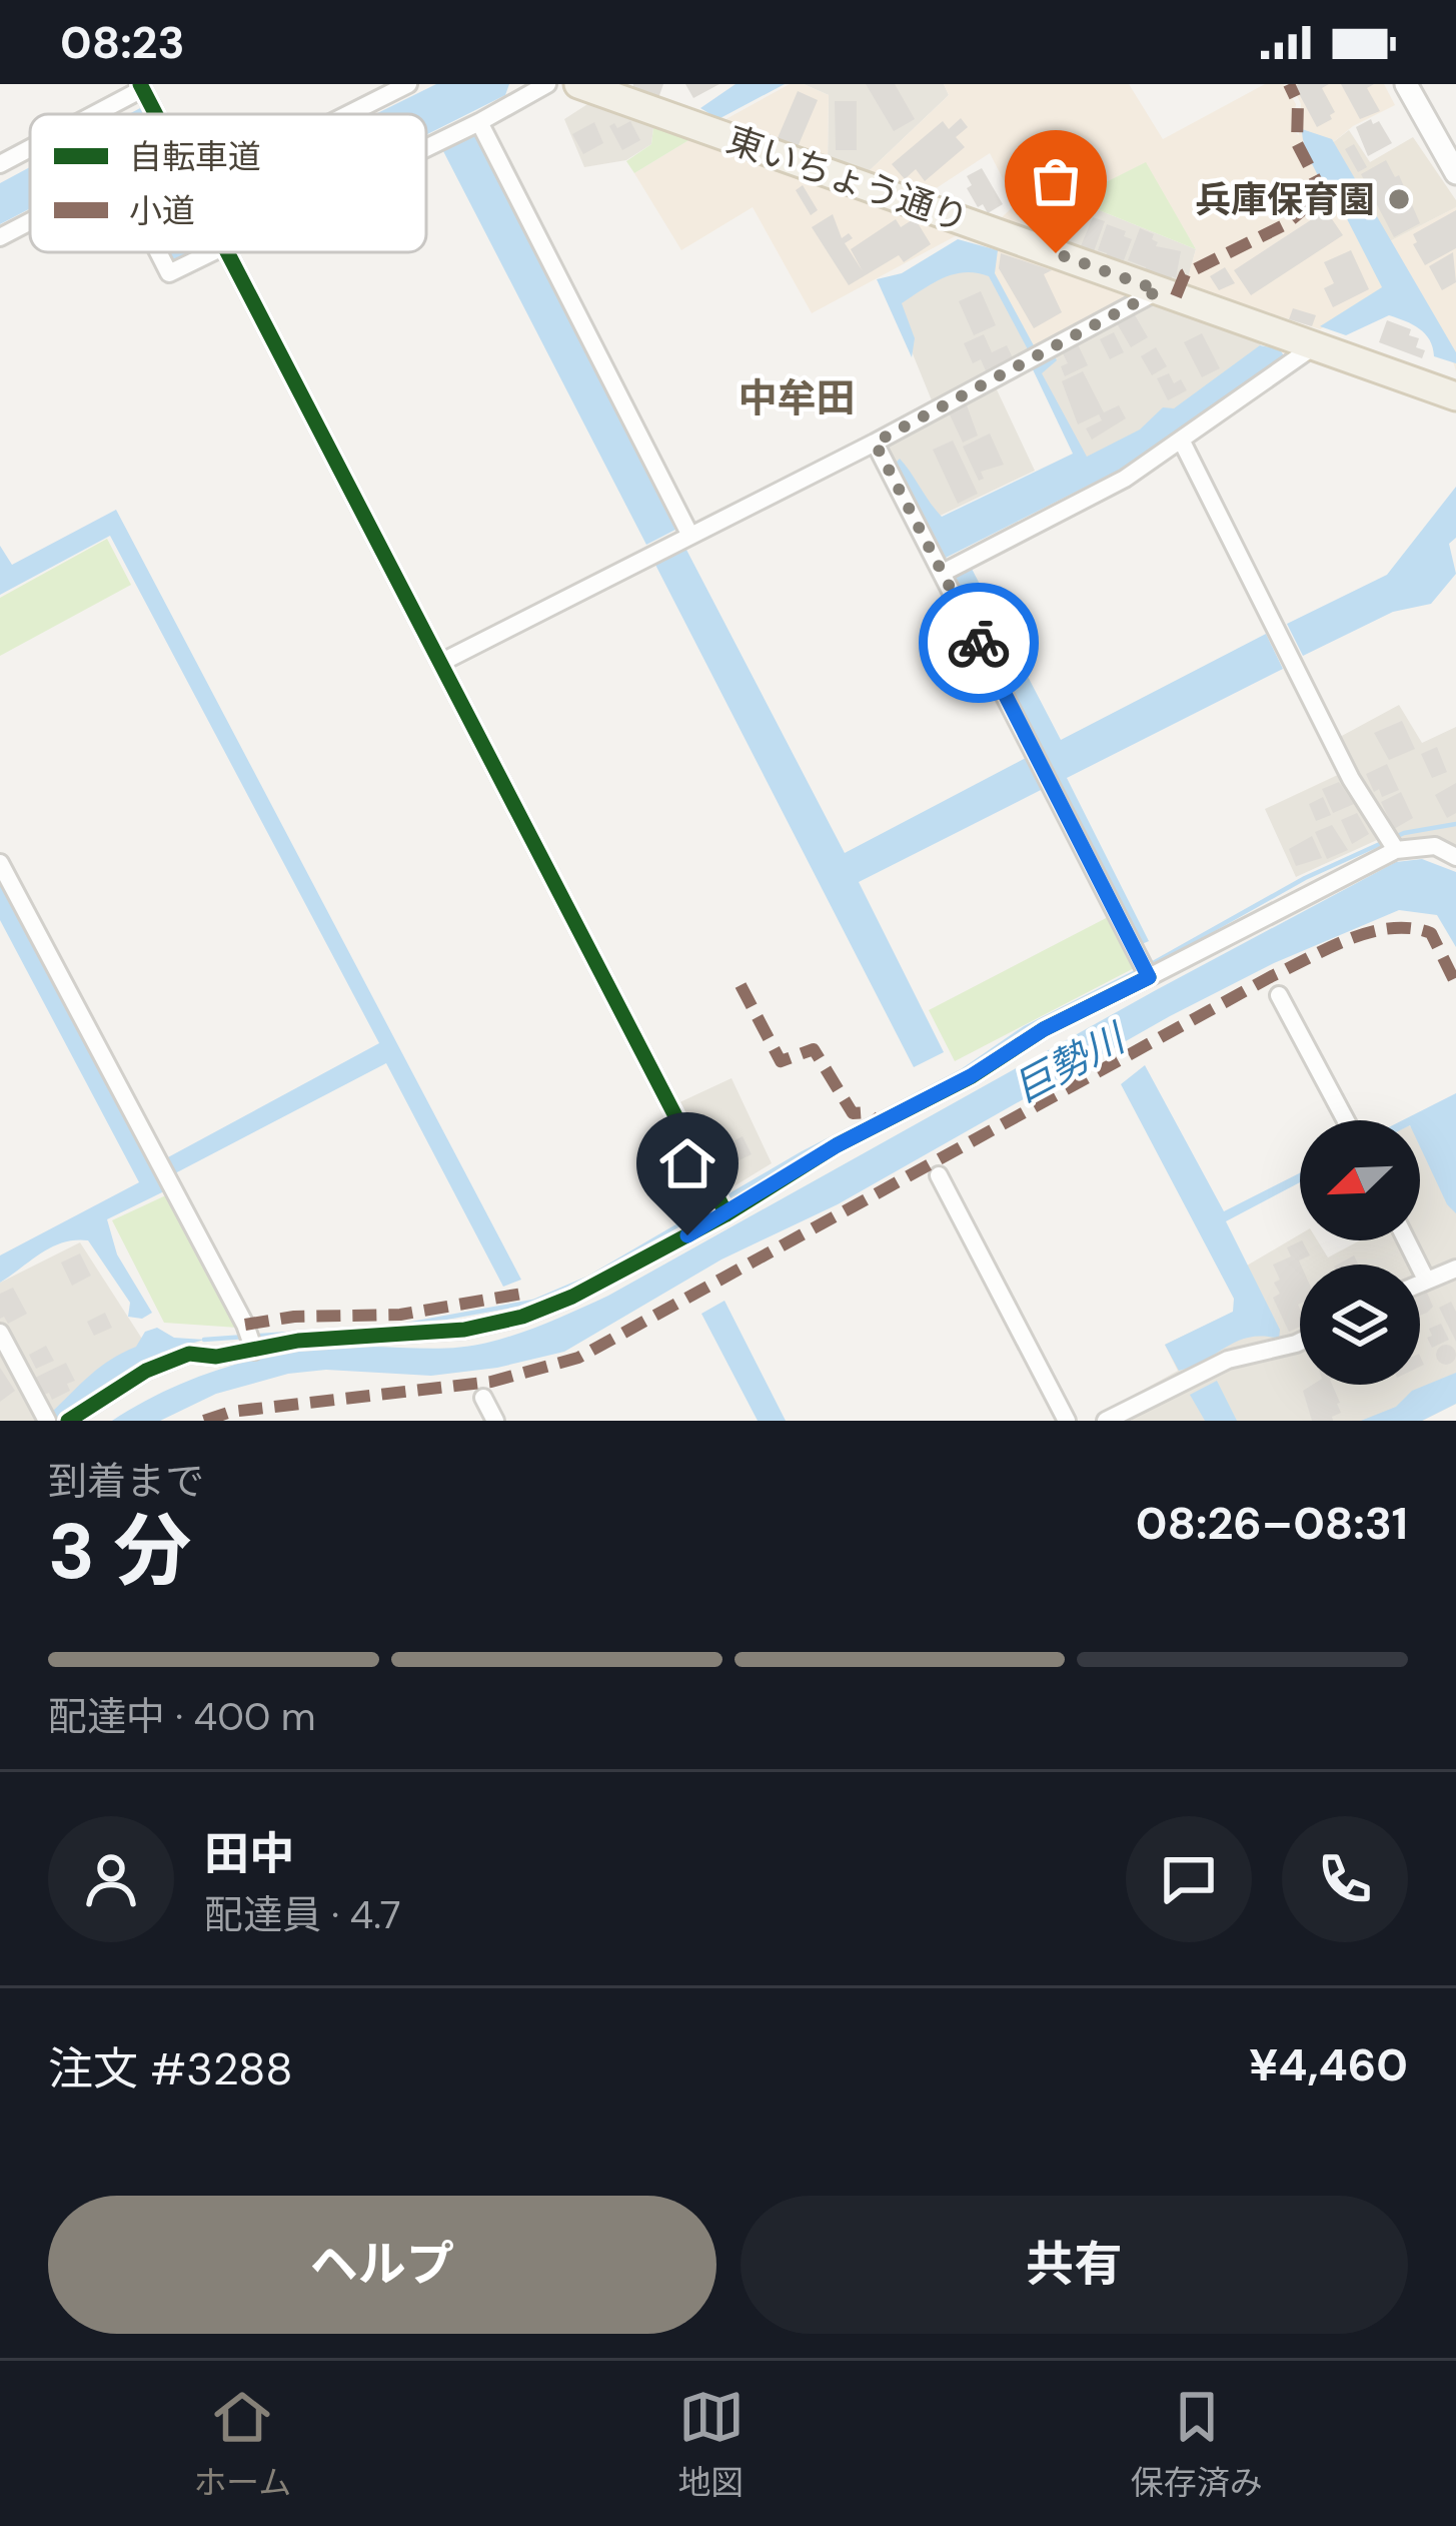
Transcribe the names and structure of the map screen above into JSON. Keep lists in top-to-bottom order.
{
  "streets": {
    "main road": ["東いちょう通り"]
  },
  "districts": ["中牟田"],
  "water": ["巨勢川"],
  "places": ["兵庫保育園"],
  "legend": ["自転車道", "小道"],
  "north": "bottom left",
  "page": {
    "status": "08:23",
    "heading": ["3 分", "到着まで", "08:26–08:31"],
    "panel": [
      "田中",
      "配達員 · 4.7",
      "注文 #3288",
      "¥4,460"
    ],
    "bar": "配達中 · 400 m",
    "buttons": ["ヘルプ", "共有"],
    "tabs": ["ホーム", "地図", "保存済み"]
  }
}
